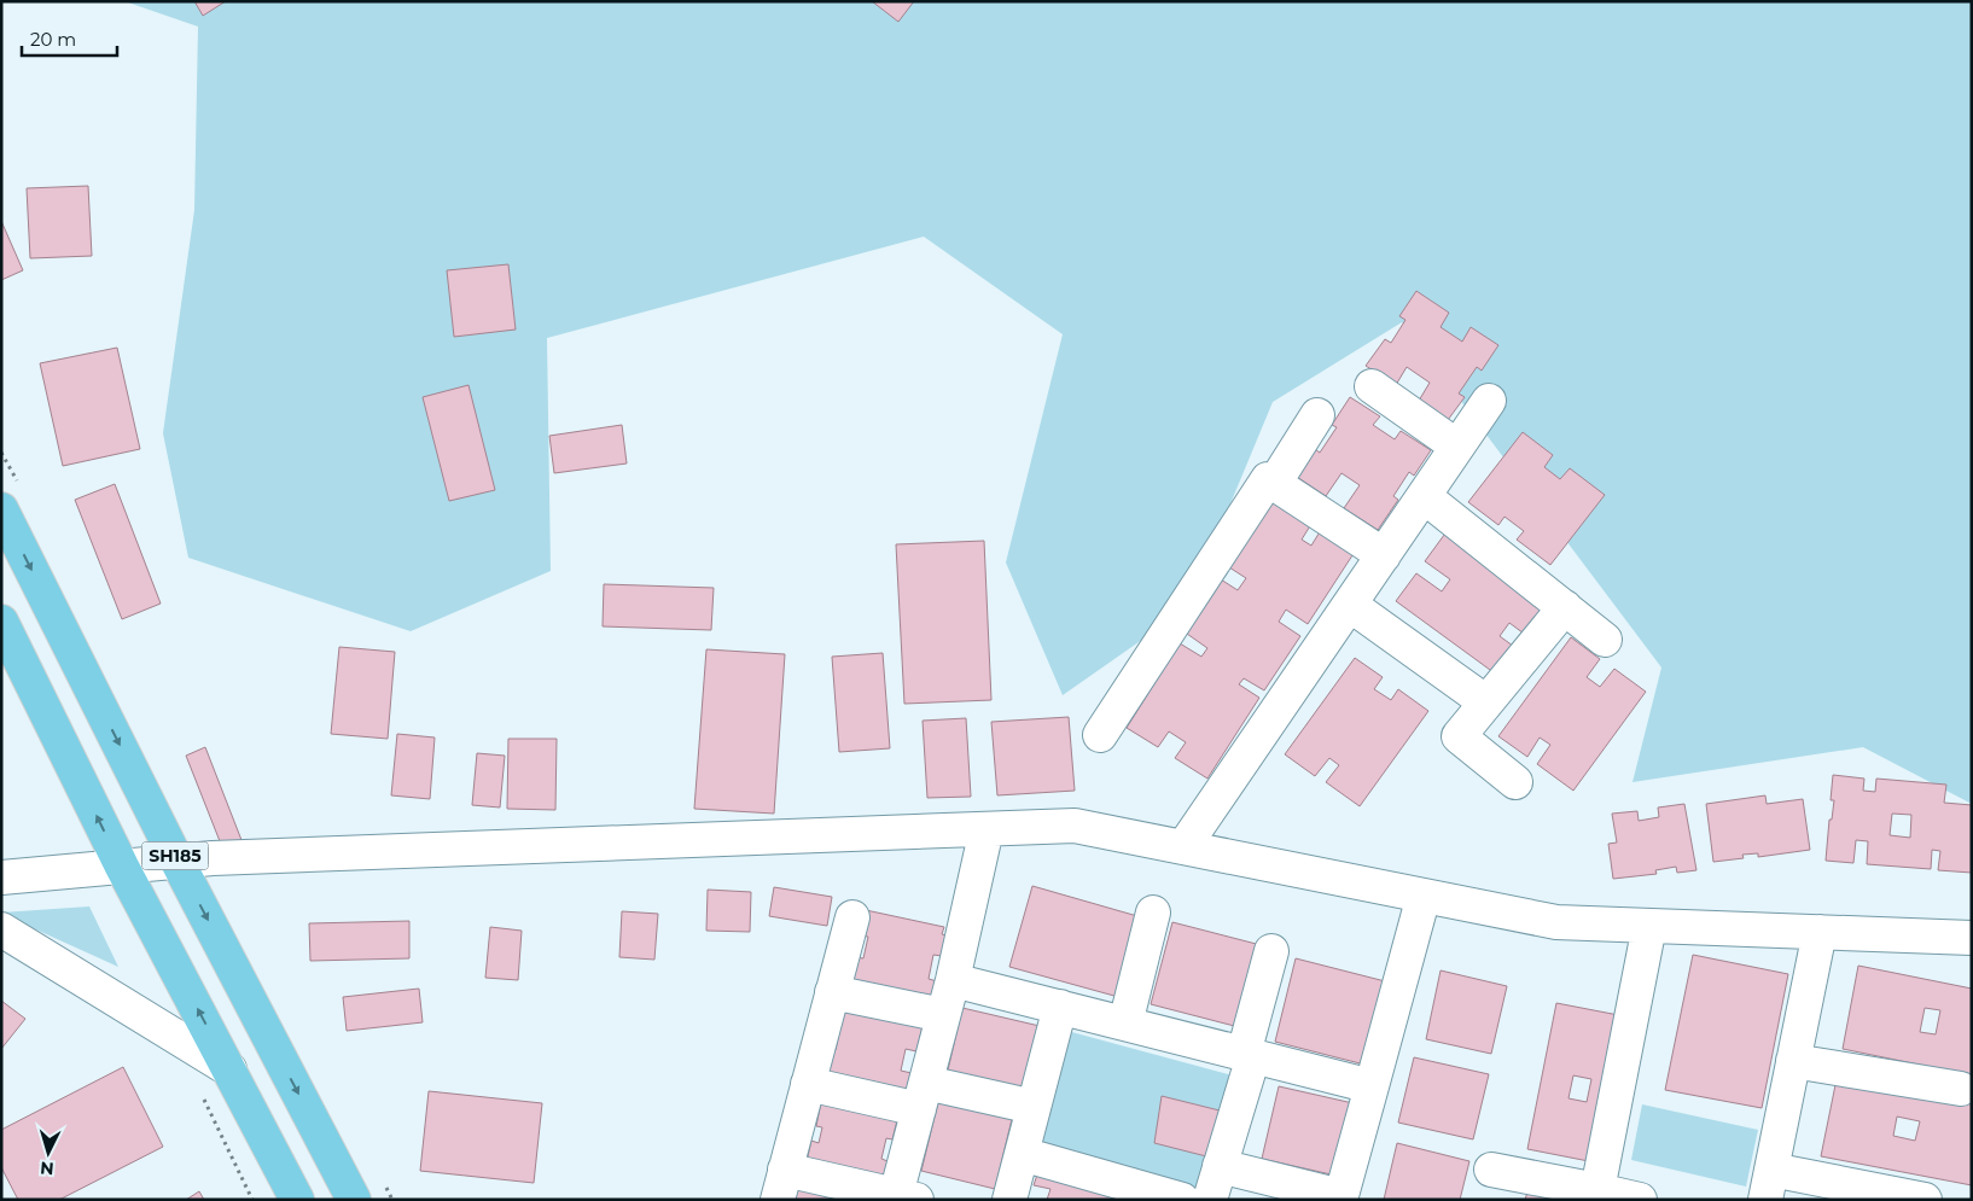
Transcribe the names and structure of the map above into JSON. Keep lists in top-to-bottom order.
{
  "streets": {
    "main road": ["SH185"]
  },
  "scale_bar": "20 m",
  "north": "bottom"
}
